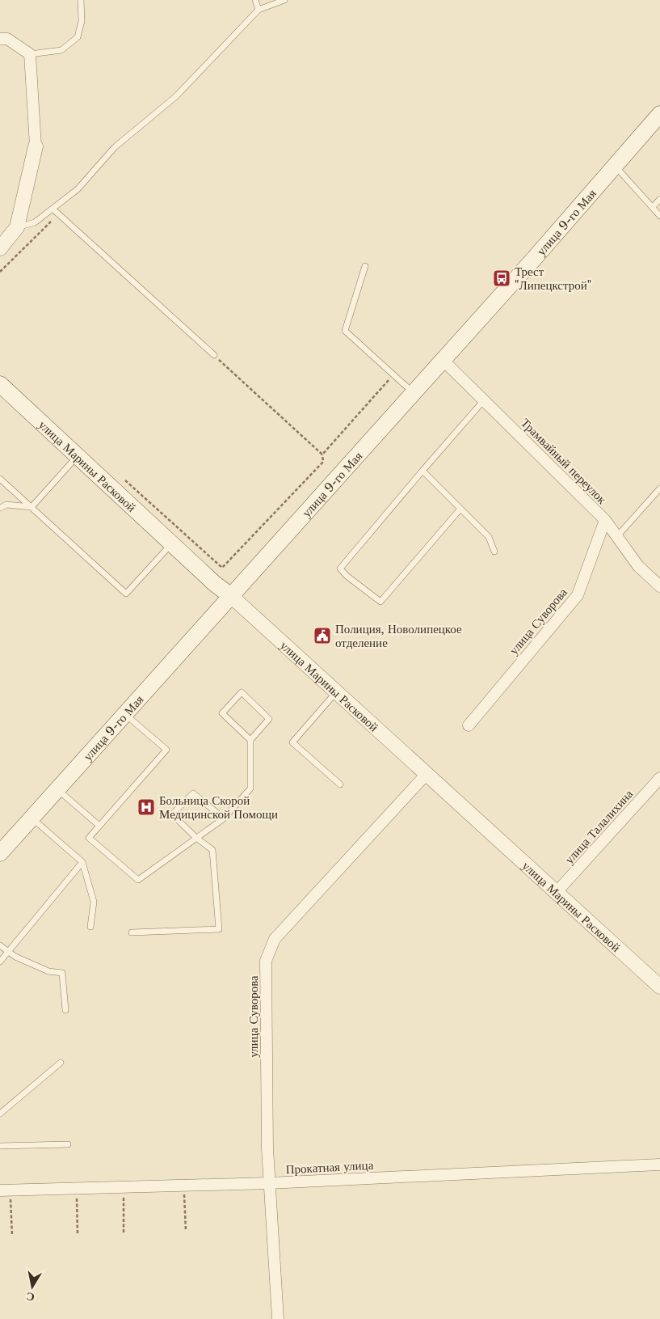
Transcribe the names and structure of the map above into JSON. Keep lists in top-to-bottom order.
{
  "streets": {
    "main road": ["улица 9-го Мая", "улица Марины Расковой"],
    "street": [
      "Трамвайный переулок",
      "улица Суворова",
      "улица Талалихина",
      "Прокатная улица"
    ]
  },
  "crossings": [
    ["улица 9-го Мая", "Трамвайный переулок"],
    ["улица 9-го Мая", "улица Марины Расковой"],
    ["Трамвайный переулок", "улица Суворова"],
    ["улица Марины Расковой", "улица Суворова"],
    ["улица Марины Расковой", "улица Талалихина"],
    ["улица Суворова", "Прокатная улица"]
  ],
  "places": {
    "bus stop": ["Трест \"Липецкстрой\""],
    "public building": ["Полиция, Новолипецкое отделение"],
    "hospital": ["Больница Скорой Медицинской Помощи"]
  },
  "north": "bottom"
}
